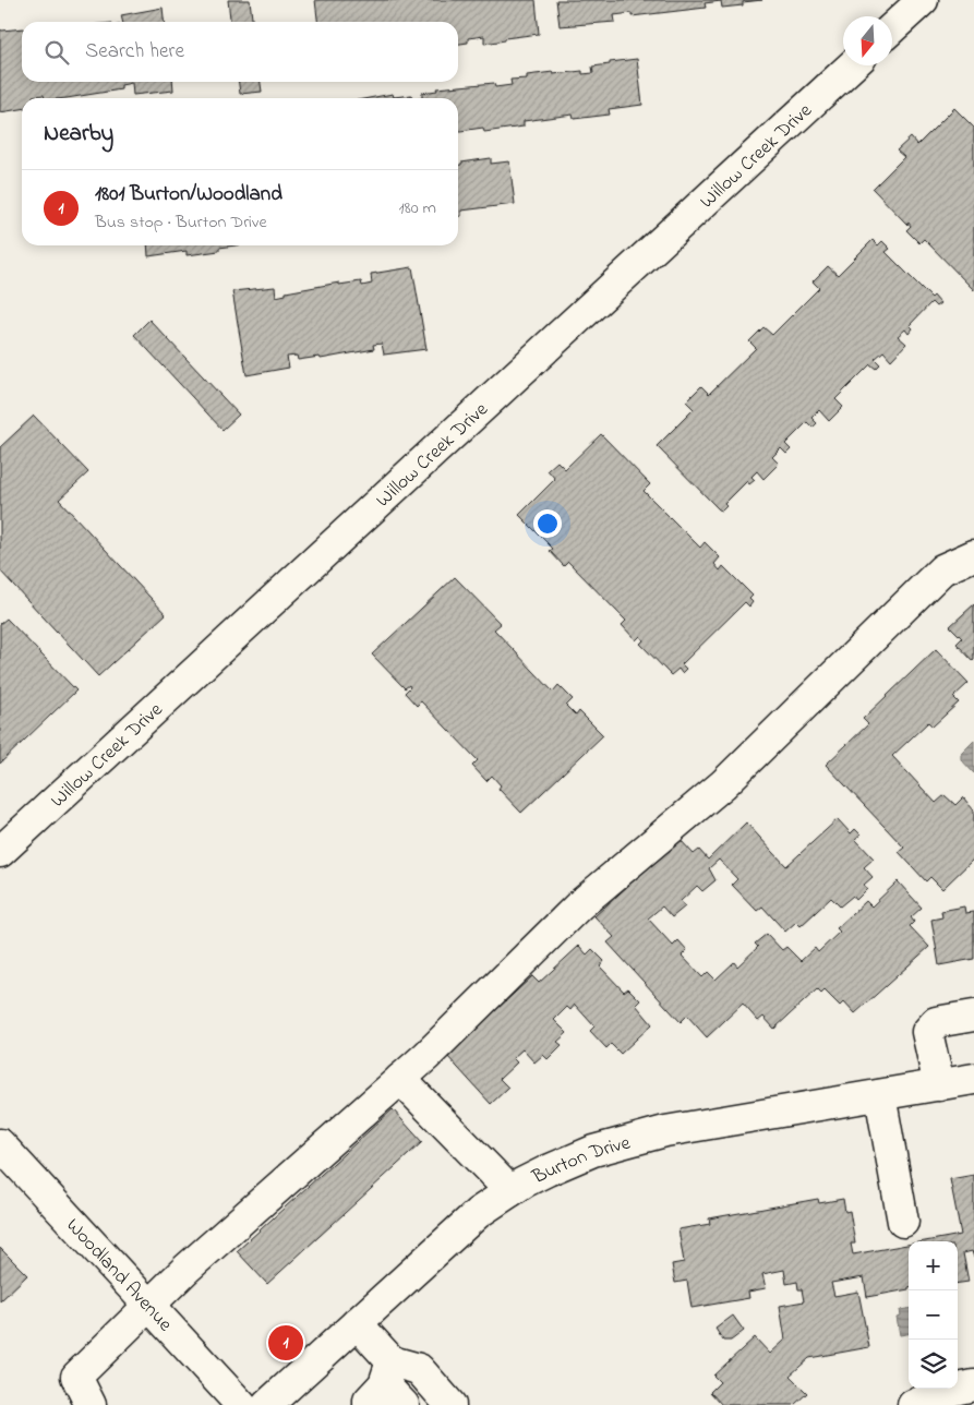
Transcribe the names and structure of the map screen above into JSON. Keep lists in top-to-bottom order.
{
  "streets": {
    "street": ["Willow Creek Drive", "Burton Drive", "Woodland Avenue"]
  },
  "north": "bottom",
  "page": {
    "search": "Search here",
    "heading": "Nearby",
    "list": [
      {
        "mark": "1",
        "name": "1801 Burton/Woodland",
        "note": "Bus stop · Burton Drive",
        "value": "180 m"
      }
    ],
    "map_buttons": ["+", "−"],
    "pins": "1"
  }
}
